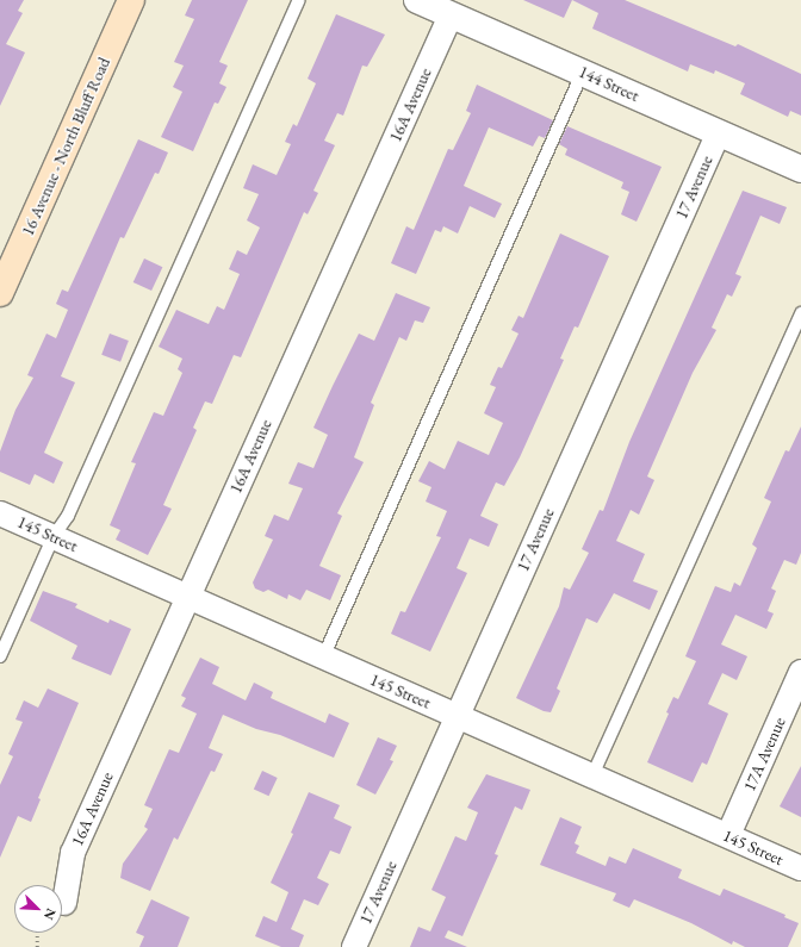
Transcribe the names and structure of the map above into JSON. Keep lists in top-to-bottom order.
{
  "streets": {
    "main road": ["16 Avenue - North Bluff Road"],
    "street": [
      "144 Street",
      "16A Avenue",
      "17 Avenue",
      "145 Street",
      "17A Avenue"
    ]
  },
  "crossings": [
    ["144 Street", "16A Avenue"],
    ["144 Street", "17 Avenue"],
    ["16A Avenue", "145 Street"],
    ["17 Avenue", "145 Street"],
    ["145 Street", "17A Avenue"]
  ],
  "north": "bottom right"
}
